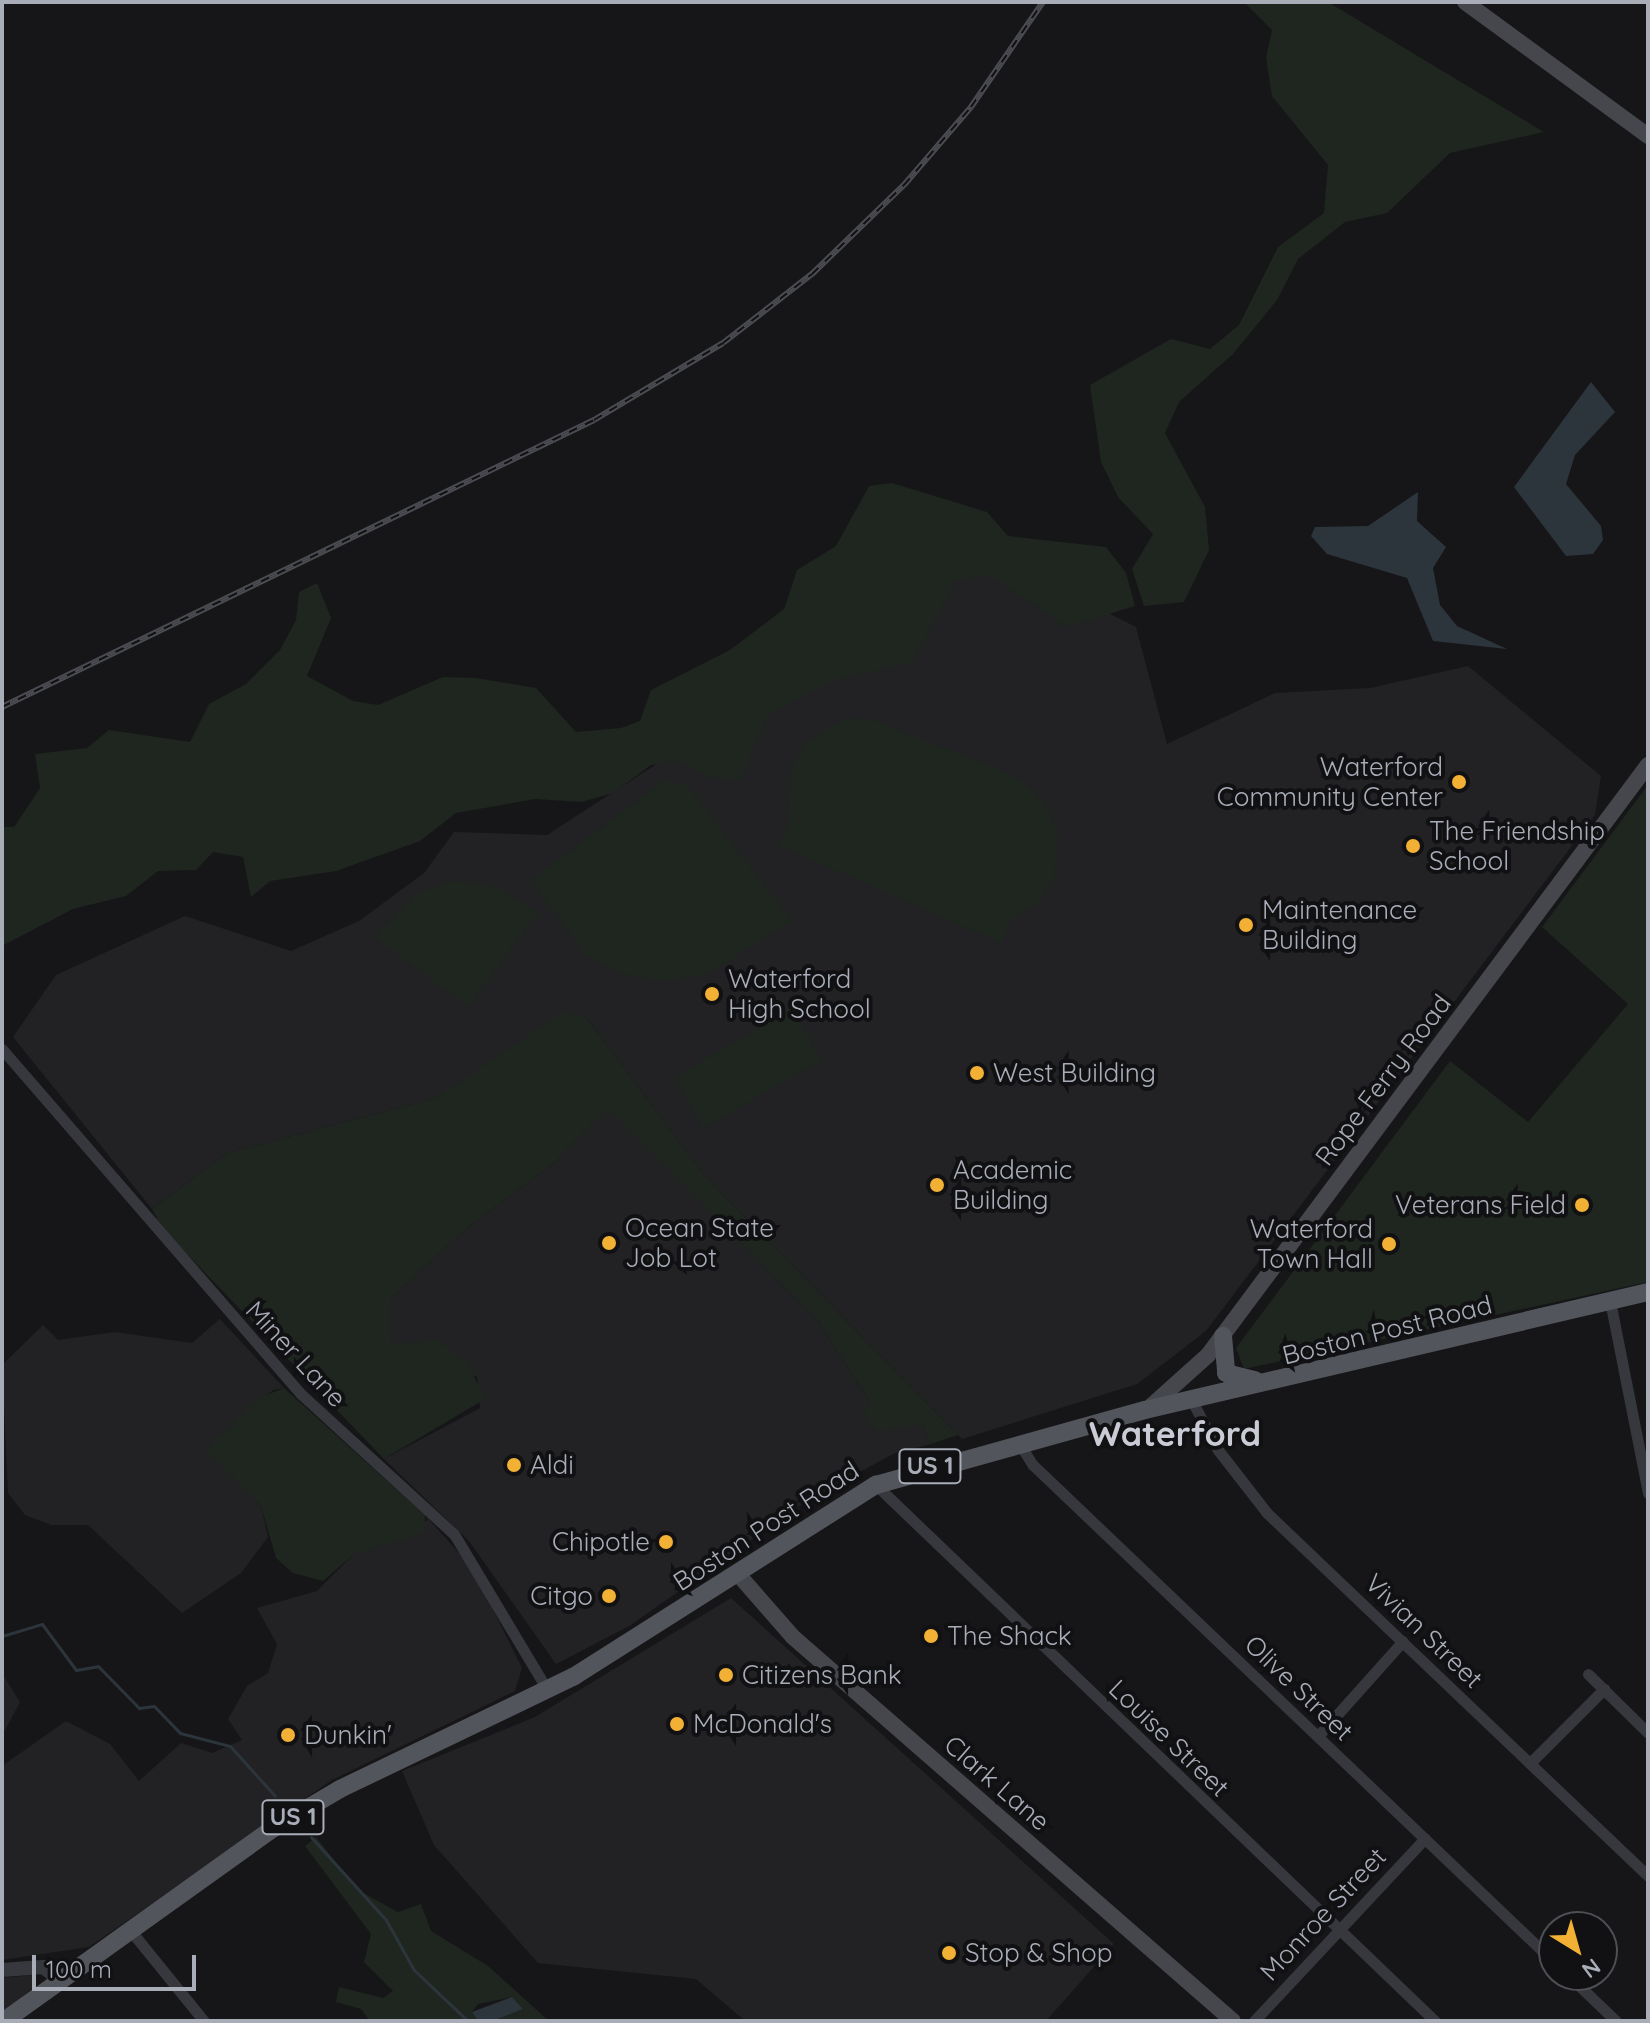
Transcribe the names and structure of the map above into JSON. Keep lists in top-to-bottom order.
{
  "streets": {
    "main road": [
      "Rope Ferry Road",
      "Boston Post Road",
      "US 1",
      "Clark Lane"
    ],
    "street": [
      "Miner Lane",
      "Vivian Street",
      "Olive Street",
      "Louise Street",
      "Monroe Street"
    ]
  },
  "crossings": [
    ["Rope Ferry Road", "Boston Post Road"],
    ["Boston Post Road", "Miner Lane"],
    ["Boston Post Road", "Vivian Street"],
    ["Boston Post Road", "Olive Street"],
    ["Boston Post Road", "Louise Street"],
    ["Boston Post Road", "Clark Lane"],
    ["Olive Street", "Monroe Street"],
    ["Louise Street", "Monroe Street"]
  ],
  "districts": ["Waterford"],
  "places": [
    "Waterford Community Center",
    "The Friendship School",
    "Maintenance Building",
    "Waterford High School",
    "West Building",
    "Academic Building",
    "Veterans Field",
    "Ocean State Job Lot",
    "Waterford Town Hall",
    "Aldi",
    "Chipotle",
    "Citgo",
    "The Shack",
    "Citizens Bank",
    "McDonald's",
    "Dunkin'",
    "Stop & Shop"
  ],
  "scale_bar": "100 m",
  "north": "bottom right"
}
